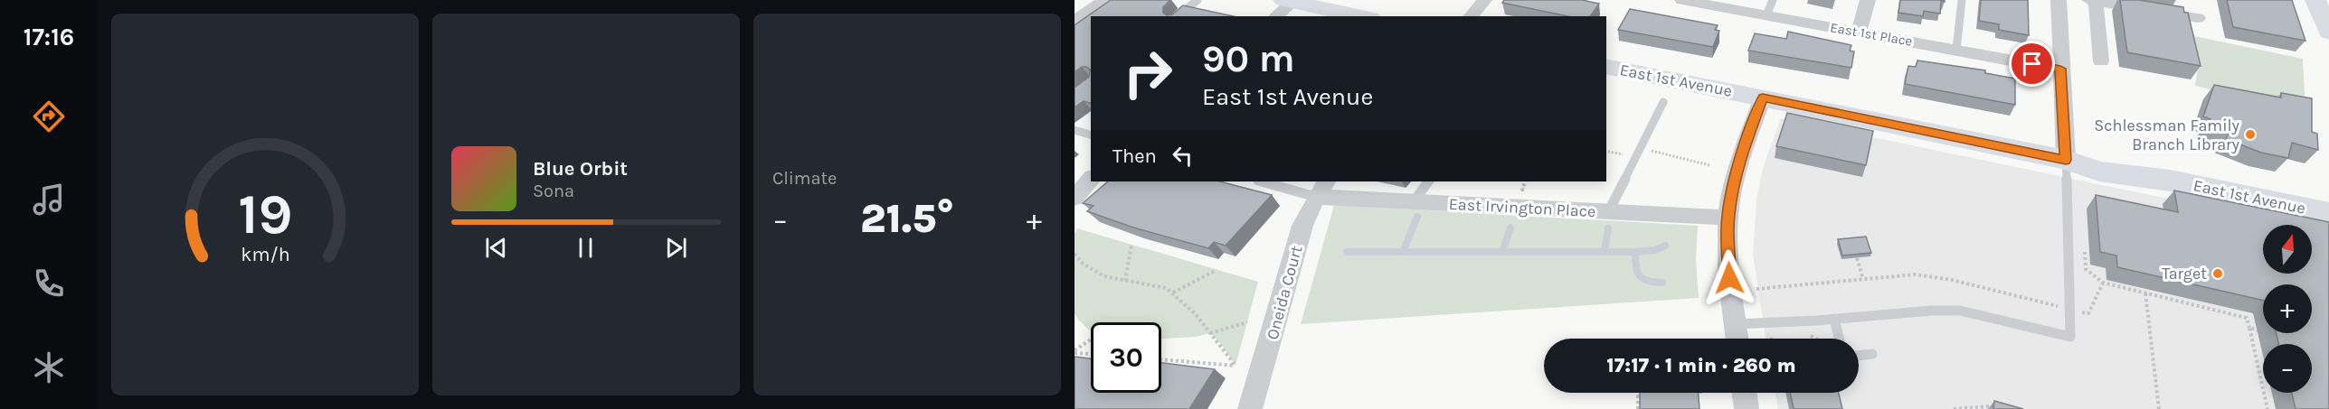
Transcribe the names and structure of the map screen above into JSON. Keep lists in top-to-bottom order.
{
  "streets": {
    "street": [
      "East 1st Place",
      "East 1st Avenue",
      "East Irvington Place",
      "Oneida Court"
    ]
  },
  "crossings": [
    ["East Irvington Place", "Oneida Court"]
  ],
  "places": ["Schlessman Family Branch Library", "Target"],
  "north": "top",
  "page": {
    "tabs": "17:16",
    "tile": "Climate",
    "turn": ["90 m", "East 1st Avenue"],
    "then": "Then",
    "song": ["Blue Orbit", "Sona"],
    "heat": ["−", "21.5°", "+"],
    "map_buttons": ["+", "−"],
    "limit": "30",
    "trip": "17:17 · 1 min · 260 m",
    "gauge": ["19", "km/h"]
  }
}
